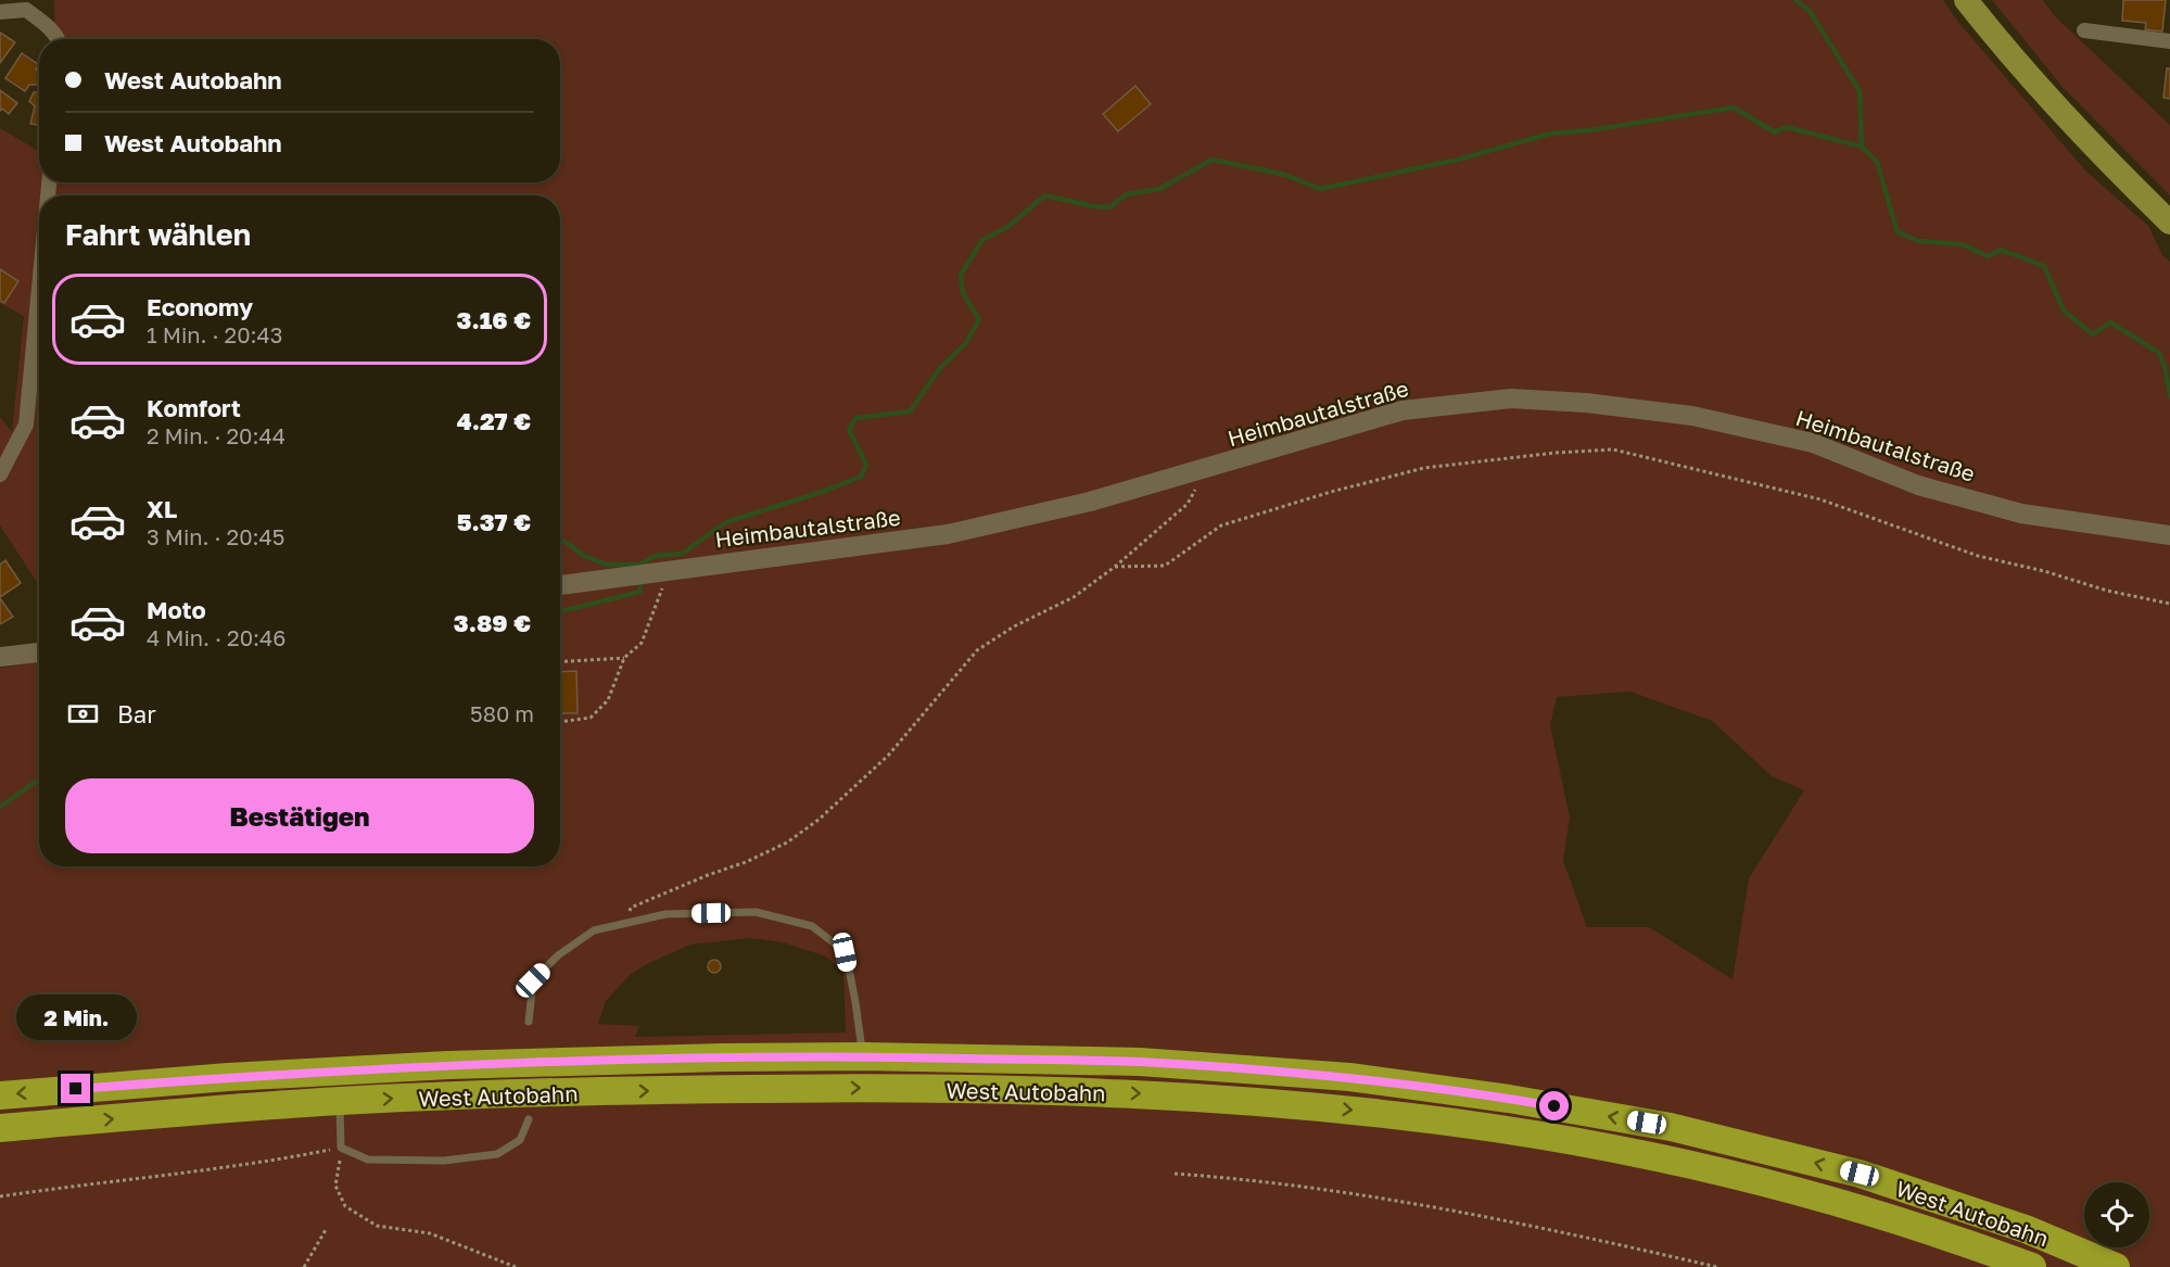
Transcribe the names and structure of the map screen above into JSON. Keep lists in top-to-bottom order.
{
  "streets": {
    "highway": ["West Autobahn"],
    "street": ["Heimbautalstraße"]
  },
  "page": {
    "banner": ["West Autobahn", "West Autobahn"],
    "heading": "Fahrt wählen",
    "list": [
      {
        "name": "Economy",
        "note": "1 Min. · 20:43",
        "value": "3.16 €"
      },
      {
        "name": "Komfort",
        "note": "2 Min. · 20:44",
        "value": "4.27 €"
      },
      {
        "name": "XL",
        "note": "3 Min. · 20:45",
        "value": "5.37 €"
      },
      {
        "name": "Moto",
        "note": "4 Min. · 20:46",
        "value": "3.89 €"
      }
    ],
    "pay": ["Bar", "580 m"],
    "buttons": "Bestätigen",
    "bubble": "2 Min."
  }
}
